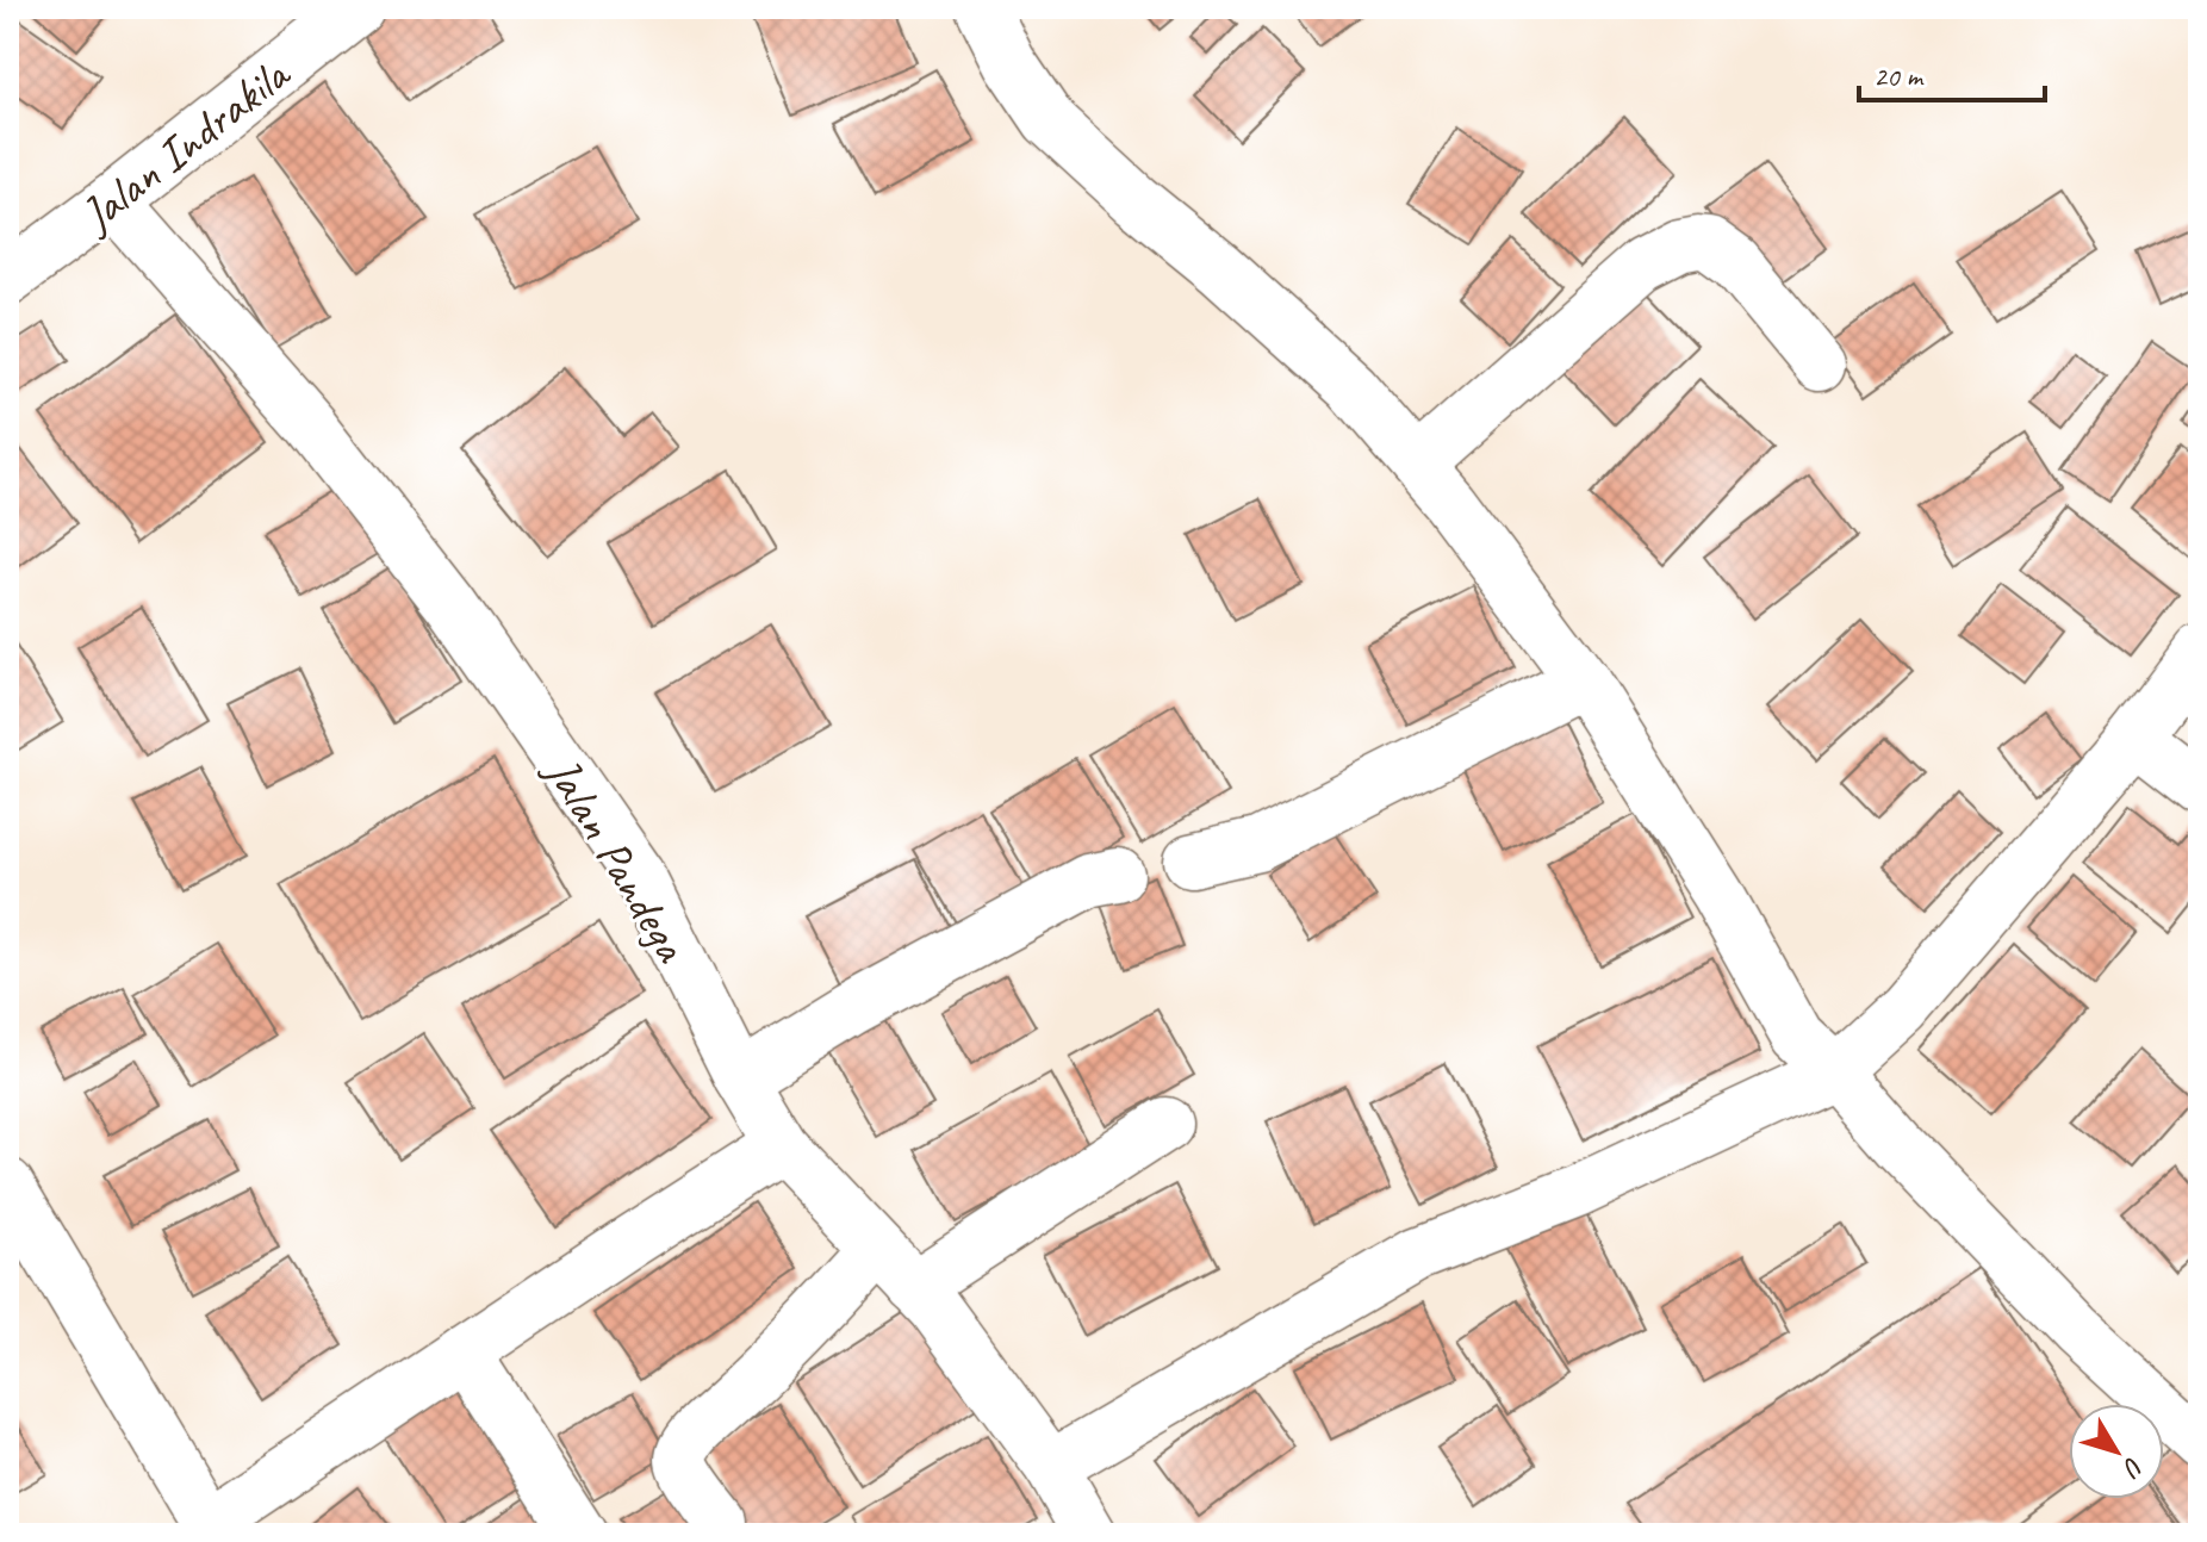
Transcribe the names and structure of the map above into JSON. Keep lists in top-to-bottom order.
{
  "streets": {
    "street": ["Jalan Indrakila", "Jalan Pandega"]
  },
  "crossings": [
    ["Jalan Indrakila", "Jalan Pandega"]
  ],
  "scale_bar": "20 m",
  "north": "bottom right"
}
